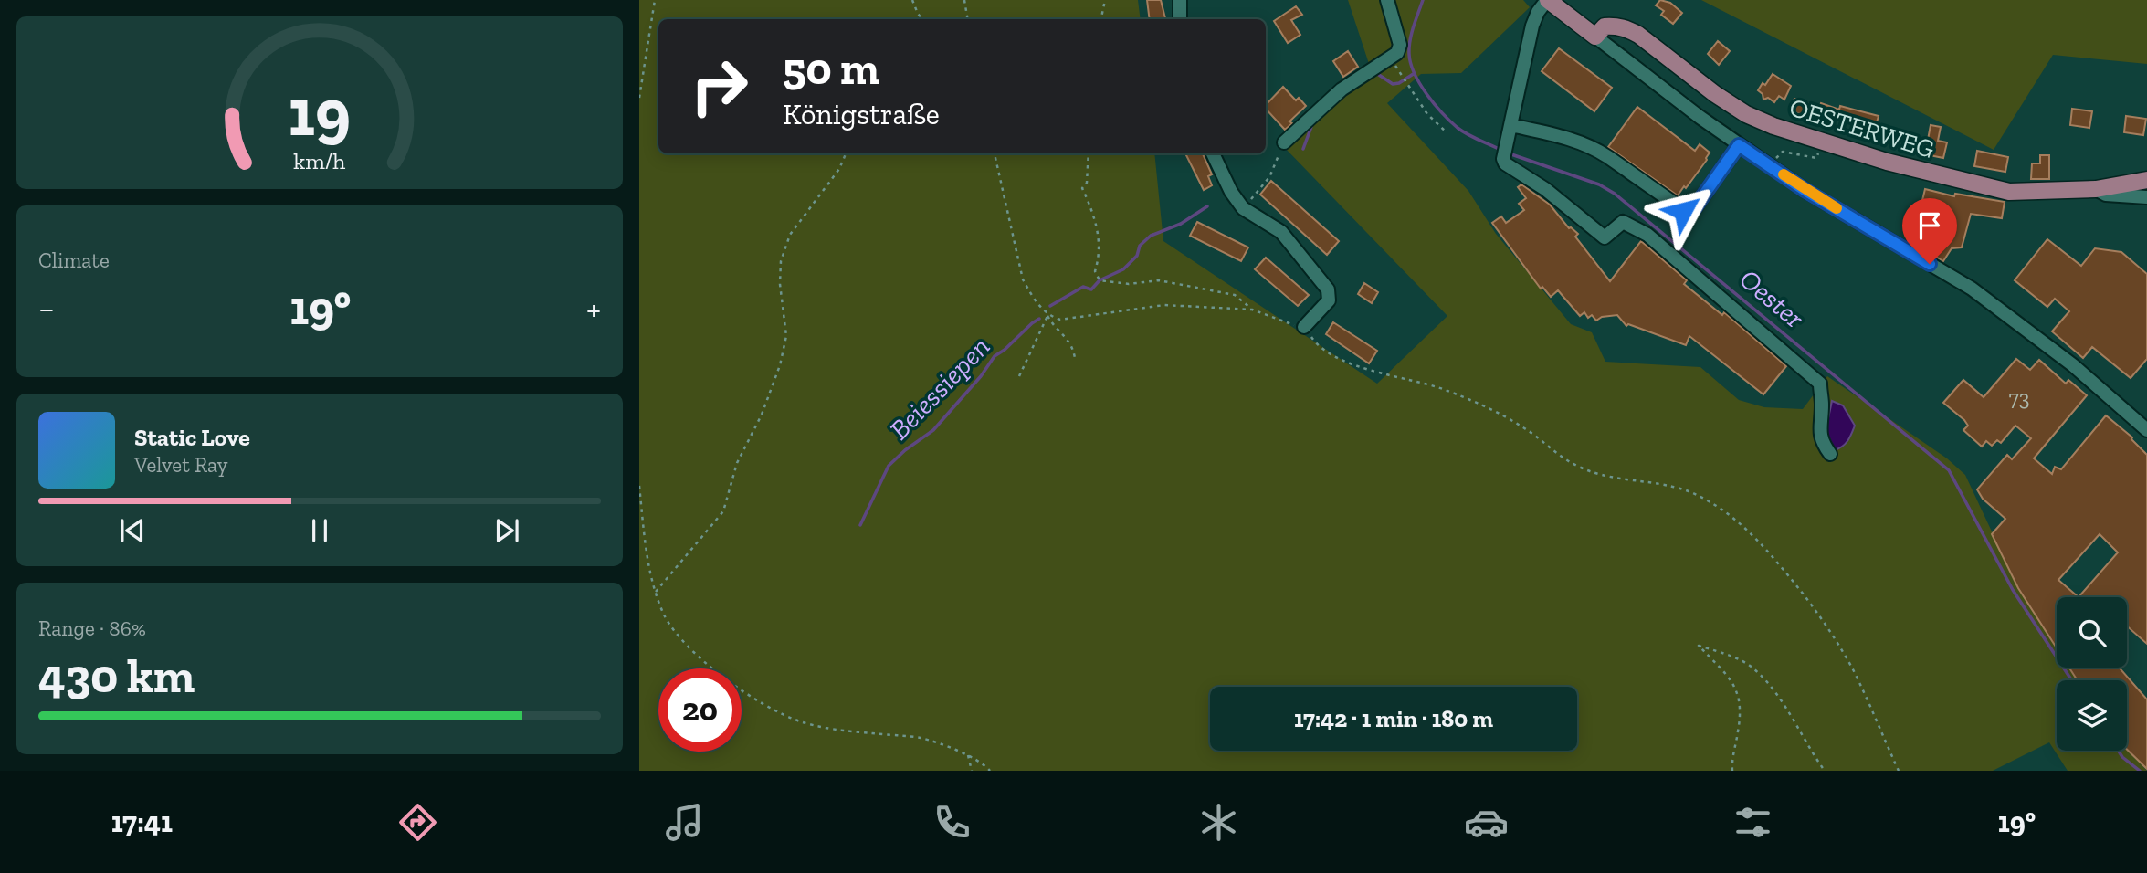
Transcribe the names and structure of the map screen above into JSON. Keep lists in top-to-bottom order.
{
  "streets": {
    "main road": ["OESTERWEG"]
  },
  "water": ["Oester", "Beiessiepen"],
  "house_numbers": ["73"],
  "page": {
    "turn": ["50 m", "Königstraße"],
    "tile": [
      "Climate",
      ["Range · 86%", "430 km"]
    ],
    "heat": ["−", "19°", "+"],
    "song": ["Static Love", "Velvet Ray"],
    "limit": "20",
    "trip": "17:42 · 1 min · 180 m",
    "tabs": ["17:41", "19°"],
    "gauge": ["19", "km/h"]
  }
}
